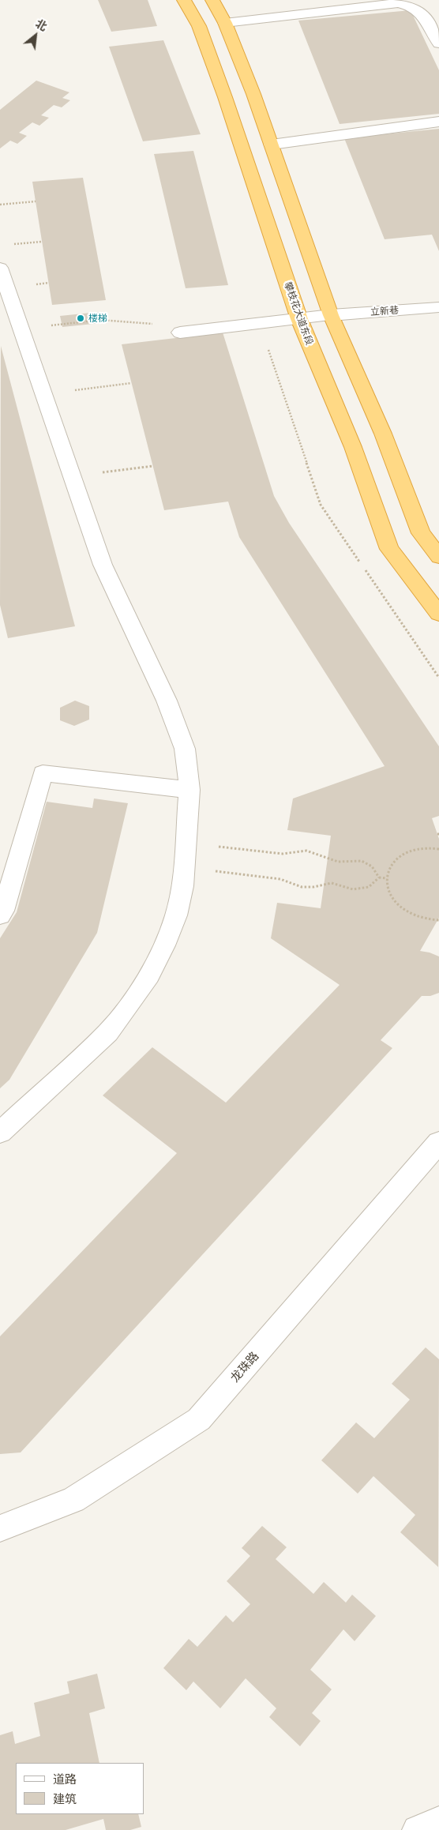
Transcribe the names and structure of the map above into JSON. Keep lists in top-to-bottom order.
{
  "streets": {
    "highway": ["攀枝花大道东段"],
    "street": ["立新巷", "龙珠路"]
  },
  "crossings": [
    ["立新巷", "攀枝花大道东段"]
  ],
  "places": ["楼梯"],
  "legend": ["道路", "建筑"],
  "north": "top right"
}
